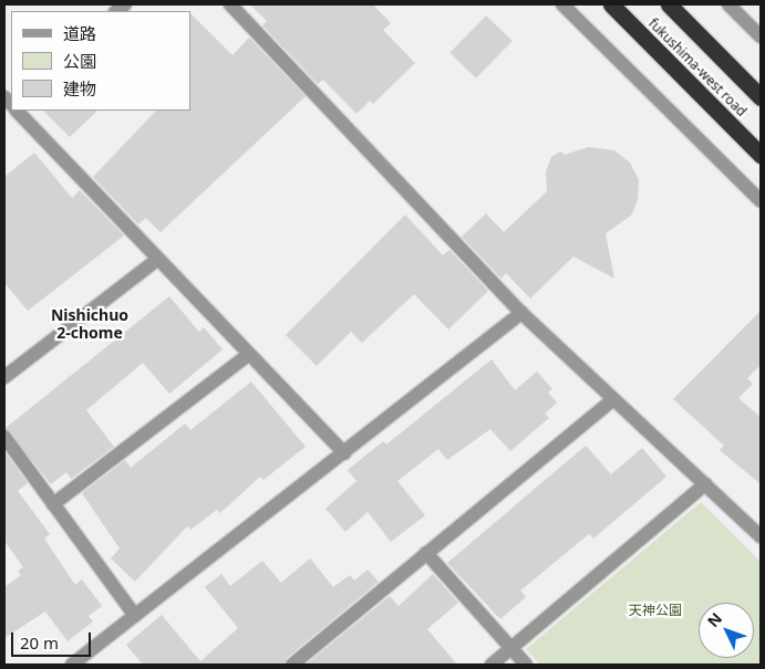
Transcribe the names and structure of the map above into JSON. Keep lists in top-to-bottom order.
{
  "streets": {
    "highway": ["fukushima-west road"]
  },
  "districts": ["Nishichuo 2-chome"],
  "parks": ["天神公園"],
  "legend": ["道路", "公園", "建物"],
  "scale_bar": "20 m",
  "north": "top left"
}
